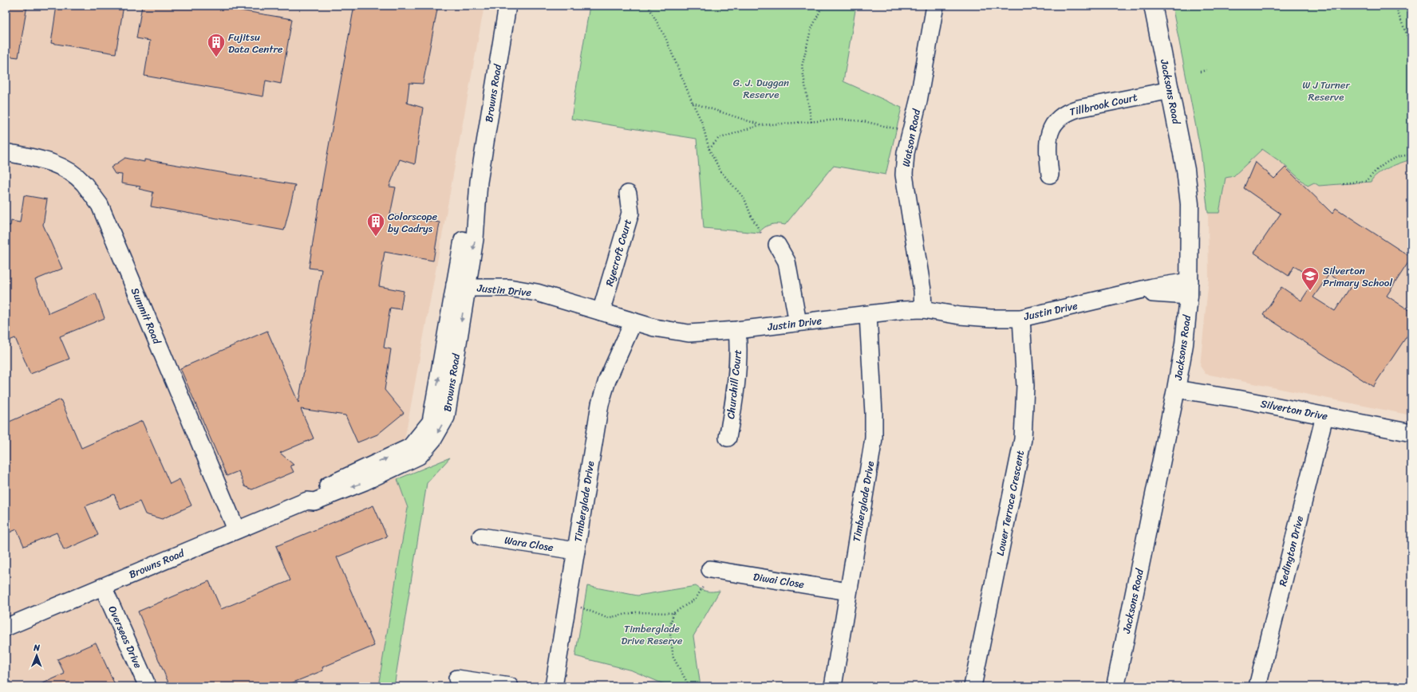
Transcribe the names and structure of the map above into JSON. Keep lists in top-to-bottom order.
{
  "streets": {
    "main road": ["Jacksons Road"],
    "street": [
      "Browns Road",
      "Tillbrook Court",
      "Watson Road",
      "Ryecroft Court",
      "Justin Drive",
      "Summit Road",
      "Churchill Court",
      "Silverton Drive",
      "Timberglade Drive",
      "Lower Terrace Crescent",
      "Wara Close",
      "Redington Drive",
      "Diwai Close",
      "Overseas Drive"
    ]
  },
  "crossings": [
    ["Jacksons Road", "Tillbrook Court"],
    ["Jacksons Road", "Justin Drive"],
    ["Jacksons Road", "Silverton Drive"],
    ["Browns Road", "Justin Drive"],
    ["Browns Road", "Summit Road"],
    ["Browns Road", "Overseas Drive"],
    ["Watson Road", "Justin Drive"],
    ["Ryecroft Court", "Justin Drive"],
    ["Justin Drive", "Churchill Court"],
    ["Justin Drive", "Timberglade Drive"],
    ["Justin Drive", "Lower Terrace Crescent"],
    ["Silverton Drive", "Redington Drive"],
    ["Timberglade Drive", "Wara Close"],
    ["Timberglade Drive", "Diwai Close"]
  ],
  "parks": ["G. J. Duggan Reserve", "W J Turner Reserve", "Timberglade Drive Reserve"],
  "places": {
    "building": ["Fujitsu Data Centre", "Colorscope by Cadrys"],
    "school or university": ["Silverton Primary School"]
  },
  "north": "top"
}
